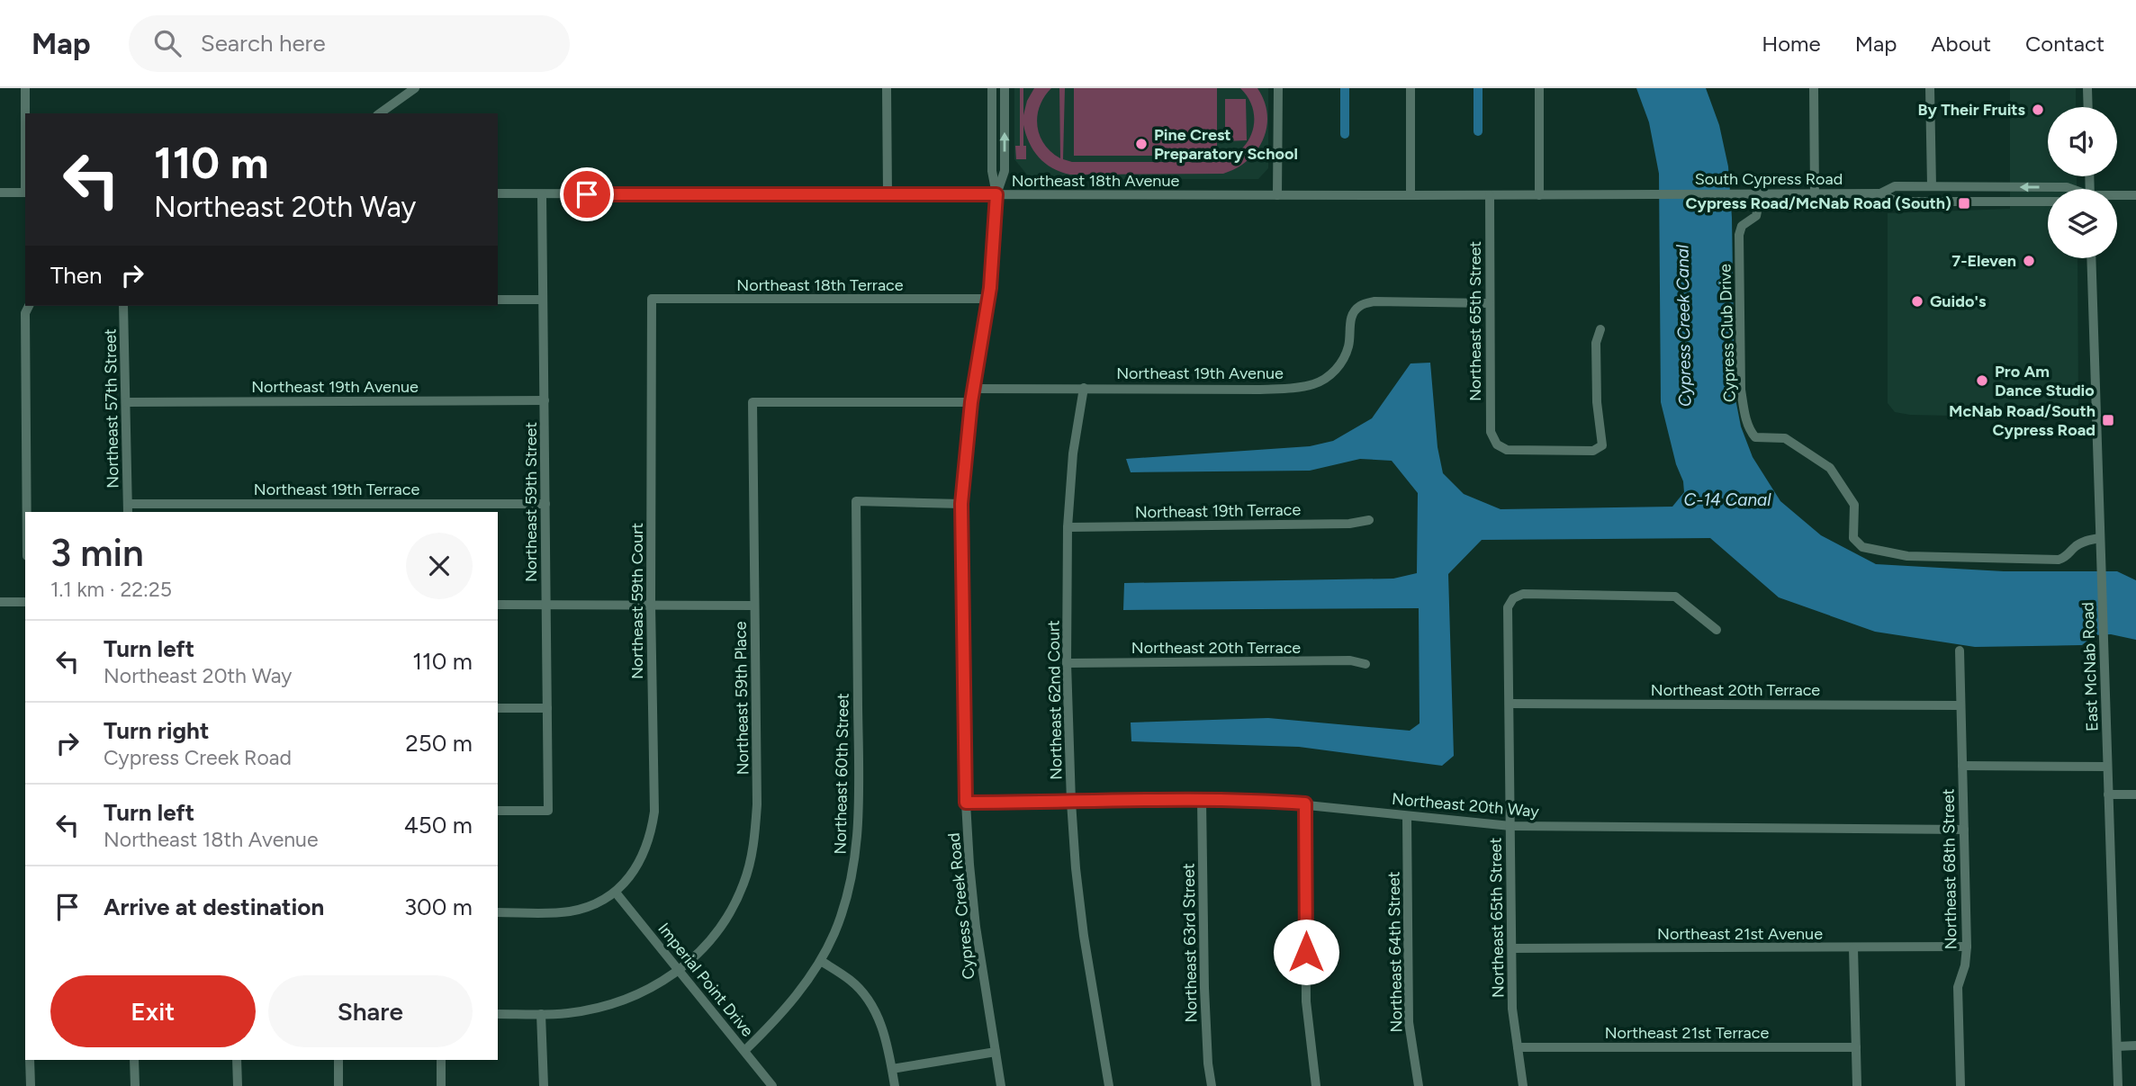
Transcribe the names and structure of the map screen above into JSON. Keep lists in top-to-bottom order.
{
  "streets": {
    "street": [
      "South Cypress Road",
      "Northeast 18th Avenue",
      "Northeast 18th Terrace",
      "Northeast 65th Street",
      "Cypress Club Drive",
      "Northeast 19th Avenue",
      "Northeast 57th Street",
      "Northeast 19th Terrace",
      "Northeast 59th Street",
      "Northeast 59th Court",
      "Northeast 20th Terrace",
      "East McNab Road",
      "Northeast 59th Place",
      "Northeast 62nd Court",
      "Northeast 60th Street",
      "Northeast 20th Way",
      "Northeast 68th Street",
      "Cypress Creek Road",
      "Northeast 21st Avenue",
      "Northeast 63rd Street",
      "Northeast 64th Street",
      "Imperial Point Drive",
      "Northeast 21st Terrace"
    ]
  },
  "crossings": [
    ["South Cypress Road", "Northeast 18th Avenue"],
    ["South Cypress Road", "Cypress Club Drive"],
    ["Northeast 18th Avenue", "Northeast 65th Street"],
    ["Northeast 18th Avenue", "Northeast 59th Street"],
    ["Northeast 18th Avenue", "Cypress Creek Road"],
    ["Northeast 18th Terrace", "Northeast 59th Court"],
    ["Northeast 18th Terrace", "Cypress Creek Road"],
    ["Northeast 65th Street", "Northeast 19th Avenue"],
    ["Northeast 65th Street", "Northeast 20th Terrace"],
    ["Northeast 65th Street", "Northeast 20th Way"],
    ["Northeast 65th Street", "Northeast 21st Avenue"],
    ["Northeast 65th Street", "Northeast 21st Terrace"],
    ["Cypress Club Drive", "East McNab Road"],
    ["Northeast 19th Avenue", "Northeast 57th Street"],
    ["Northeast 19th Avenue", "Northeast 59th Street"],
    ["Northeast 19th Avenue", "Northeast 62nd Court"],
    ["Northeast 19th Avenue", "Cypress Creek Road"],
    ["Northeast 57th Street", "Northeast 19th Terrace"],
    ["Northeast 19th Terrace", "Northeast 59th Street"],
    ["Northeast 19th Terrace", "Northeast 62nd Court"],
    ["Northeast 59th Court", "Imperial Point Drive"],
    ["Northeast 20th Terrace", "Northeast 62nd Court"],
    ["Northeast 20th Terrace", "Northeast 68th Street"],
    ["Northeast 59th Place", "Cypress Creek Road"],
    ["Northeast 59th Place", "Imperial Point Drive"],
    ["Northeast 62nd Court", "Northeast 20th Way"],
    ["Northeast 60th Street", "Cypress Creek Road"],
    ["Northeast 60th Street", "Imperial Point Drive"],
    ["Northeast 20th Way", "Northeast 68th Street"],
    ["Northeast 20th Way", "Cypress Creek Road"],
    ["Northeast 20th Way", "Northeast 63rd Street"],
    ["Northeast 20th Way", "Northeast 64th Street"],
    ["Northeast 68th Street", "Northeast 21st Avenue"]
  ],
  "water": ["Cypress Creek Canal", "C-14 Canal"],
  "places": {
    "other": [
      "By Their Fruits",
      "Pine Crest Preparatory School",
      "7-Eleven",
      "Guido's",
      "Pro Am Dance Studio"
    ],
    "transit": ["Cypress Road/McNab Road (South)", "McNab Road/South Cypress Road"]
  },
  "page": {
    "header": "Map",
    "search": "Search here",
    "nav": [
      "Home",
      "Map",
      "About",
      "Contact"
    ],
    "turn": ["110 m", "Northeast 20th Way"],
    "then": "Then",
    "heading": ["3 min", "1.1 km · 22:25"],
    "list": [
      {
        "name": "Turn left",
        "note": "Northeast 20th Way",
        "value": "110 m"
      },
      {
        "name": "Turn right",
        "note": "Cypress Creek Road",
        "value": "250 m"
      },
      {
        "name": "Turn left",
        "note": "Northeast 18th Avenue",
        "value": "450 m"
      },
      {
        "name": "Arrive at destination",
        "value": "300 m"
      }
    ],
    "buttons": ["Exit", "Share"]
  }
}
